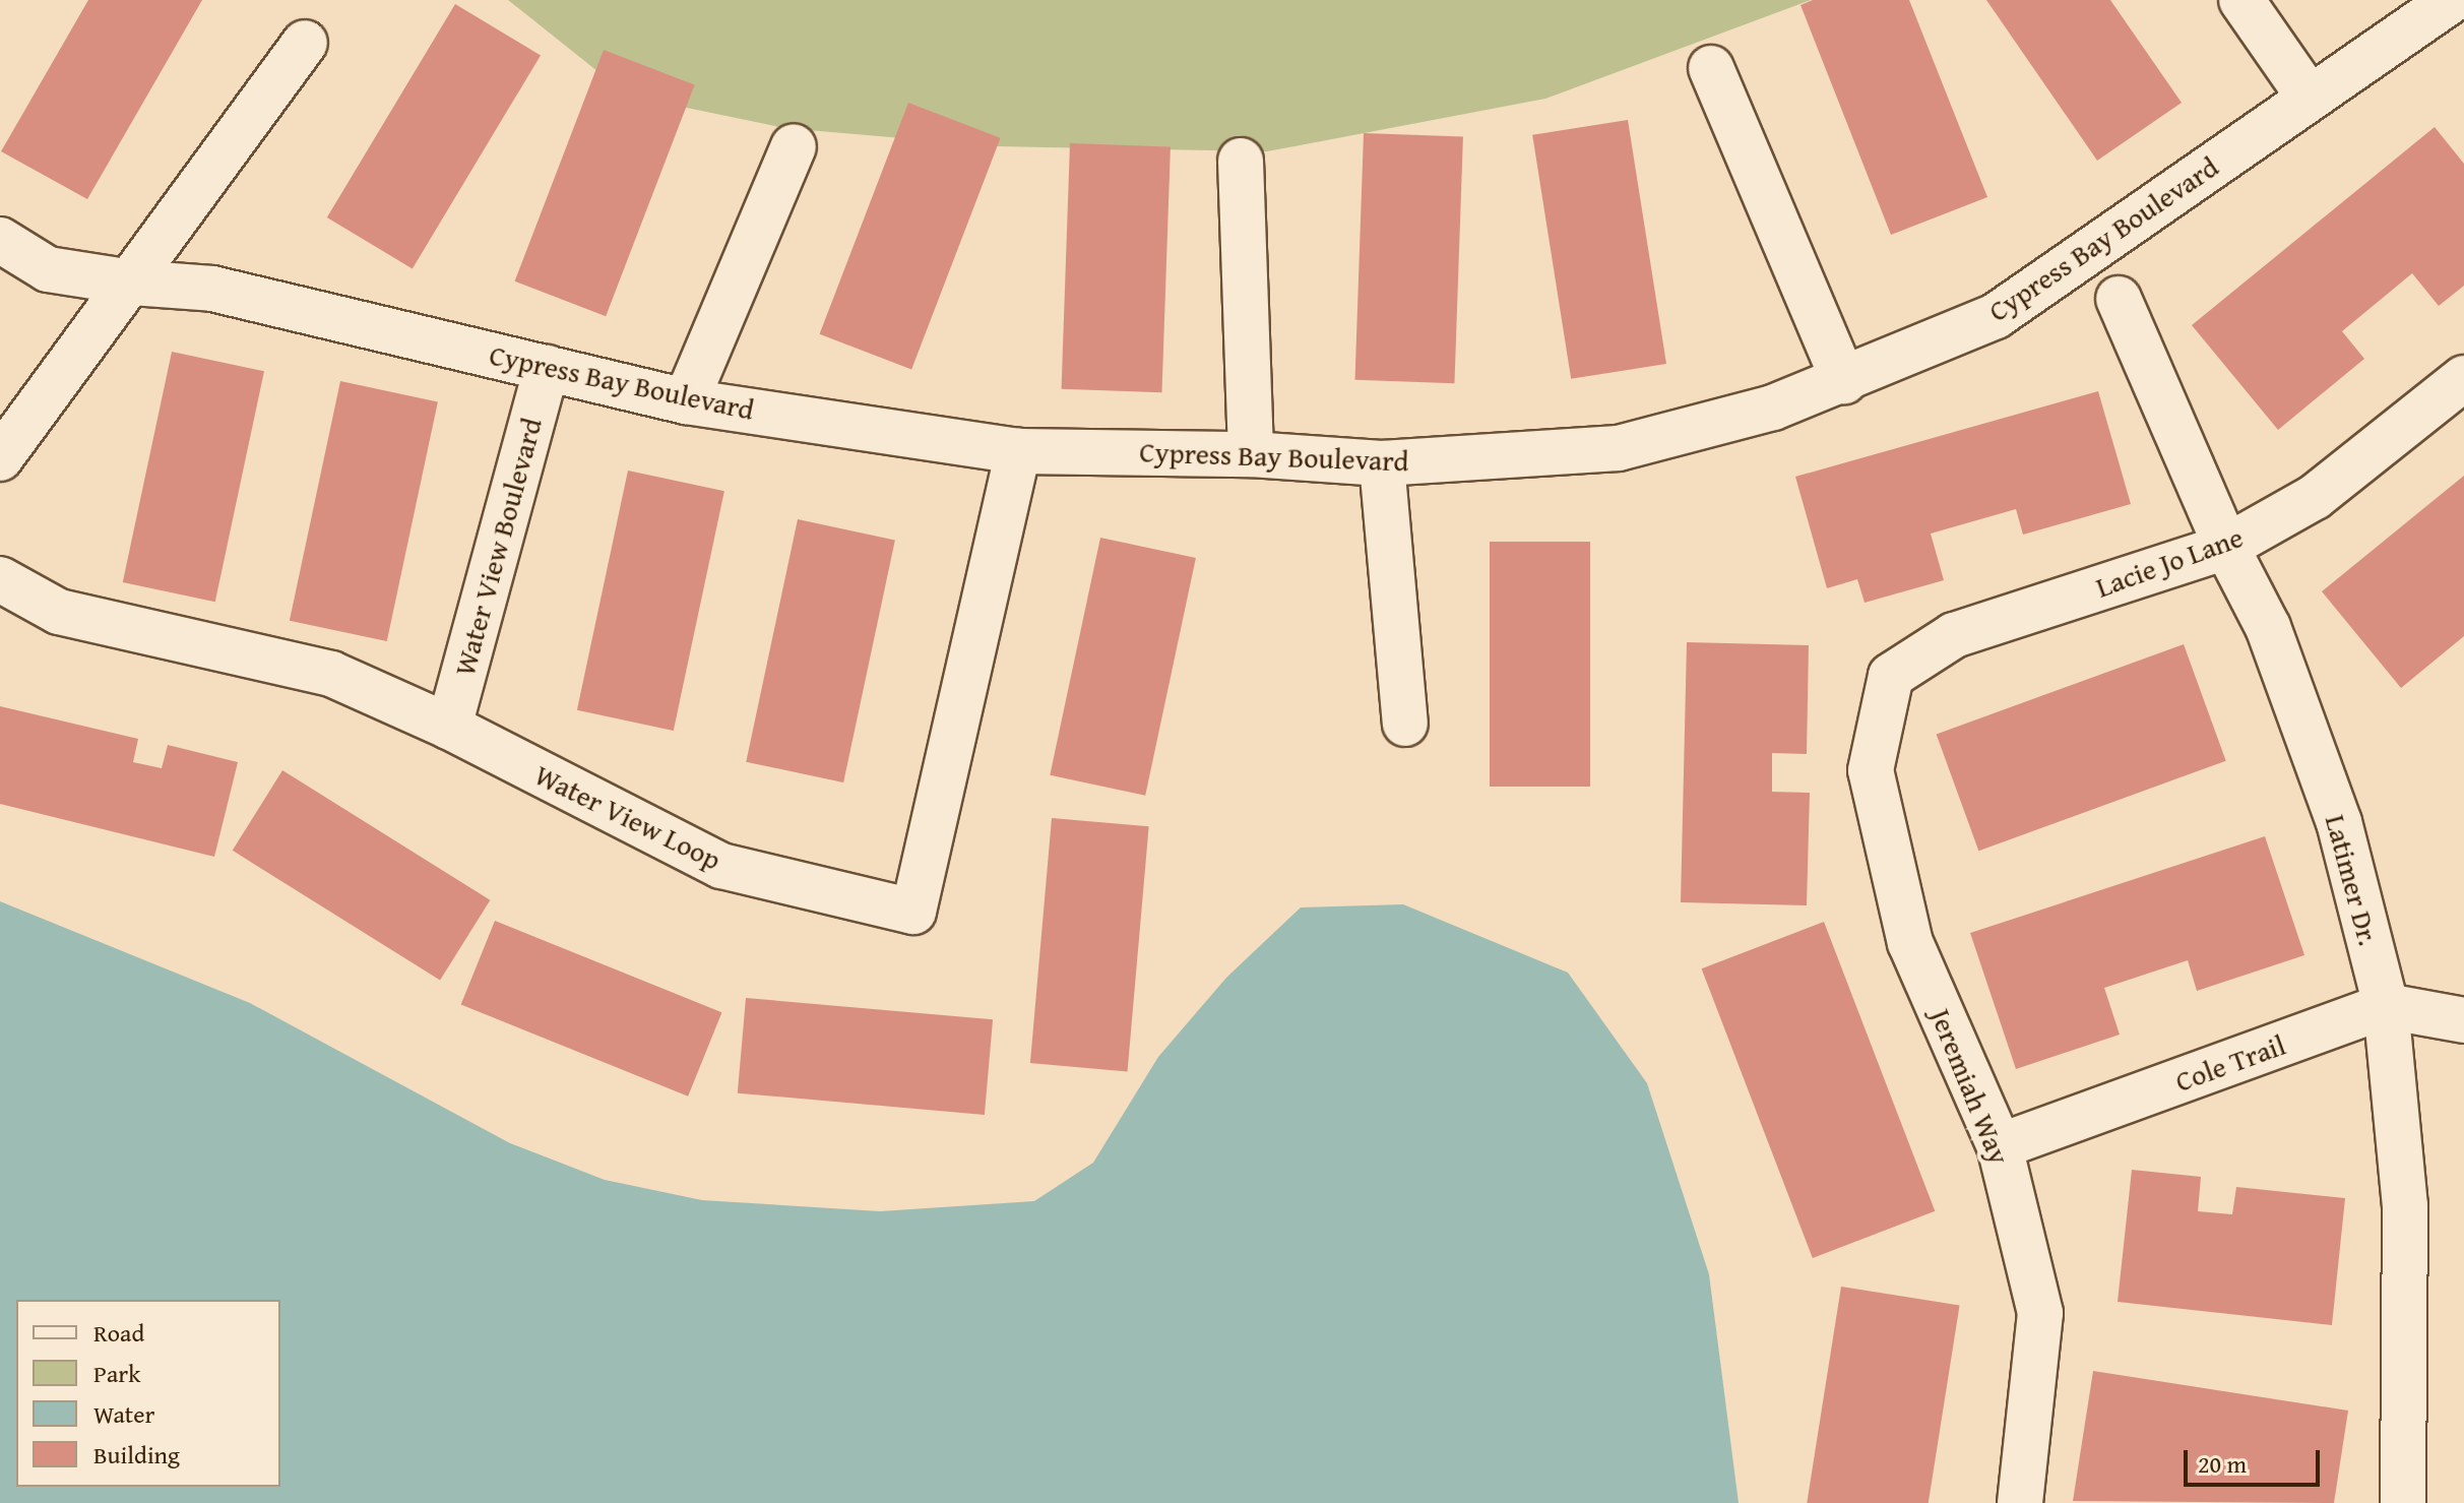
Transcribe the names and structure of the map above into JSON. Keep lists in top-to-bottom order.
{
  "streets": {
    "street": [
      "Cypress Bay Boulevard",
      "Water View Boulevard",
      "Lacie Jo Lane",
      "Water View Loop",
      "Latimer Dr.",
      "Cole Trail",
      "Jeremiah Way"
    ]
  },
  "crossings": [
    ["Cypress Bay Boulevard", "Water View Boulevard"],
    ["Cypress Bay Boulevard", "Water View Loop"],
    ["Water View Boulevard", "Water View Loop"],
    ["Lacie Jo Lane", "Latimer Dr."],
    ["Lacie Jo Lane", "Jeremiah Way"],
    ["Latimer Dr.", "Cole Trail"],
    ["Cole Trail", "Jeremiah Way"]
  ],
  "legend": [
    "Road",
    "Park",
    "Water",
    "Building"
  ],
  "scale_bar": "20 m"
}
